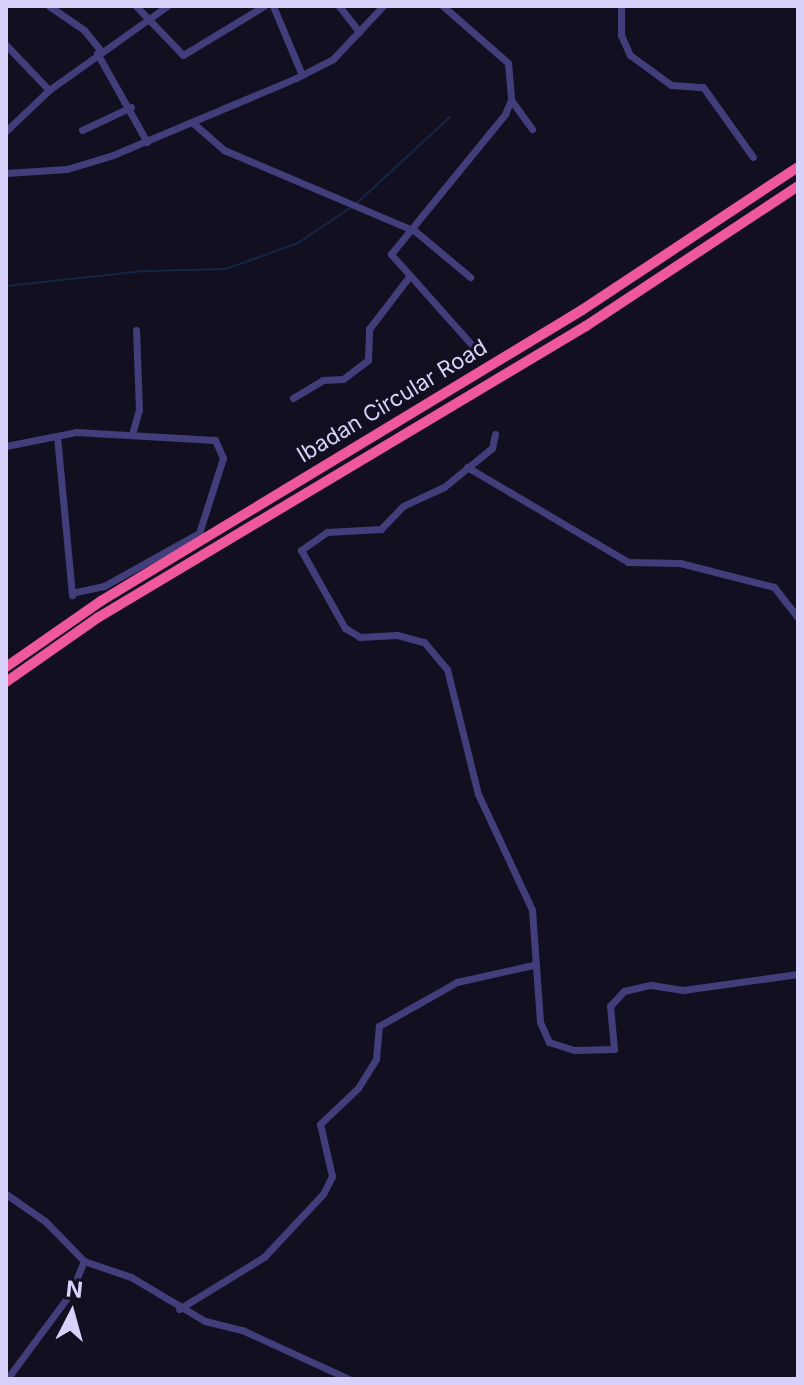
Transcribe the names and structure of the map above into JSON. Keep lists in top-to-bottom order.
{
  "streets": {
    "highway": ["Ibadan Circular Road"]
  },
  "north": "top"
}
